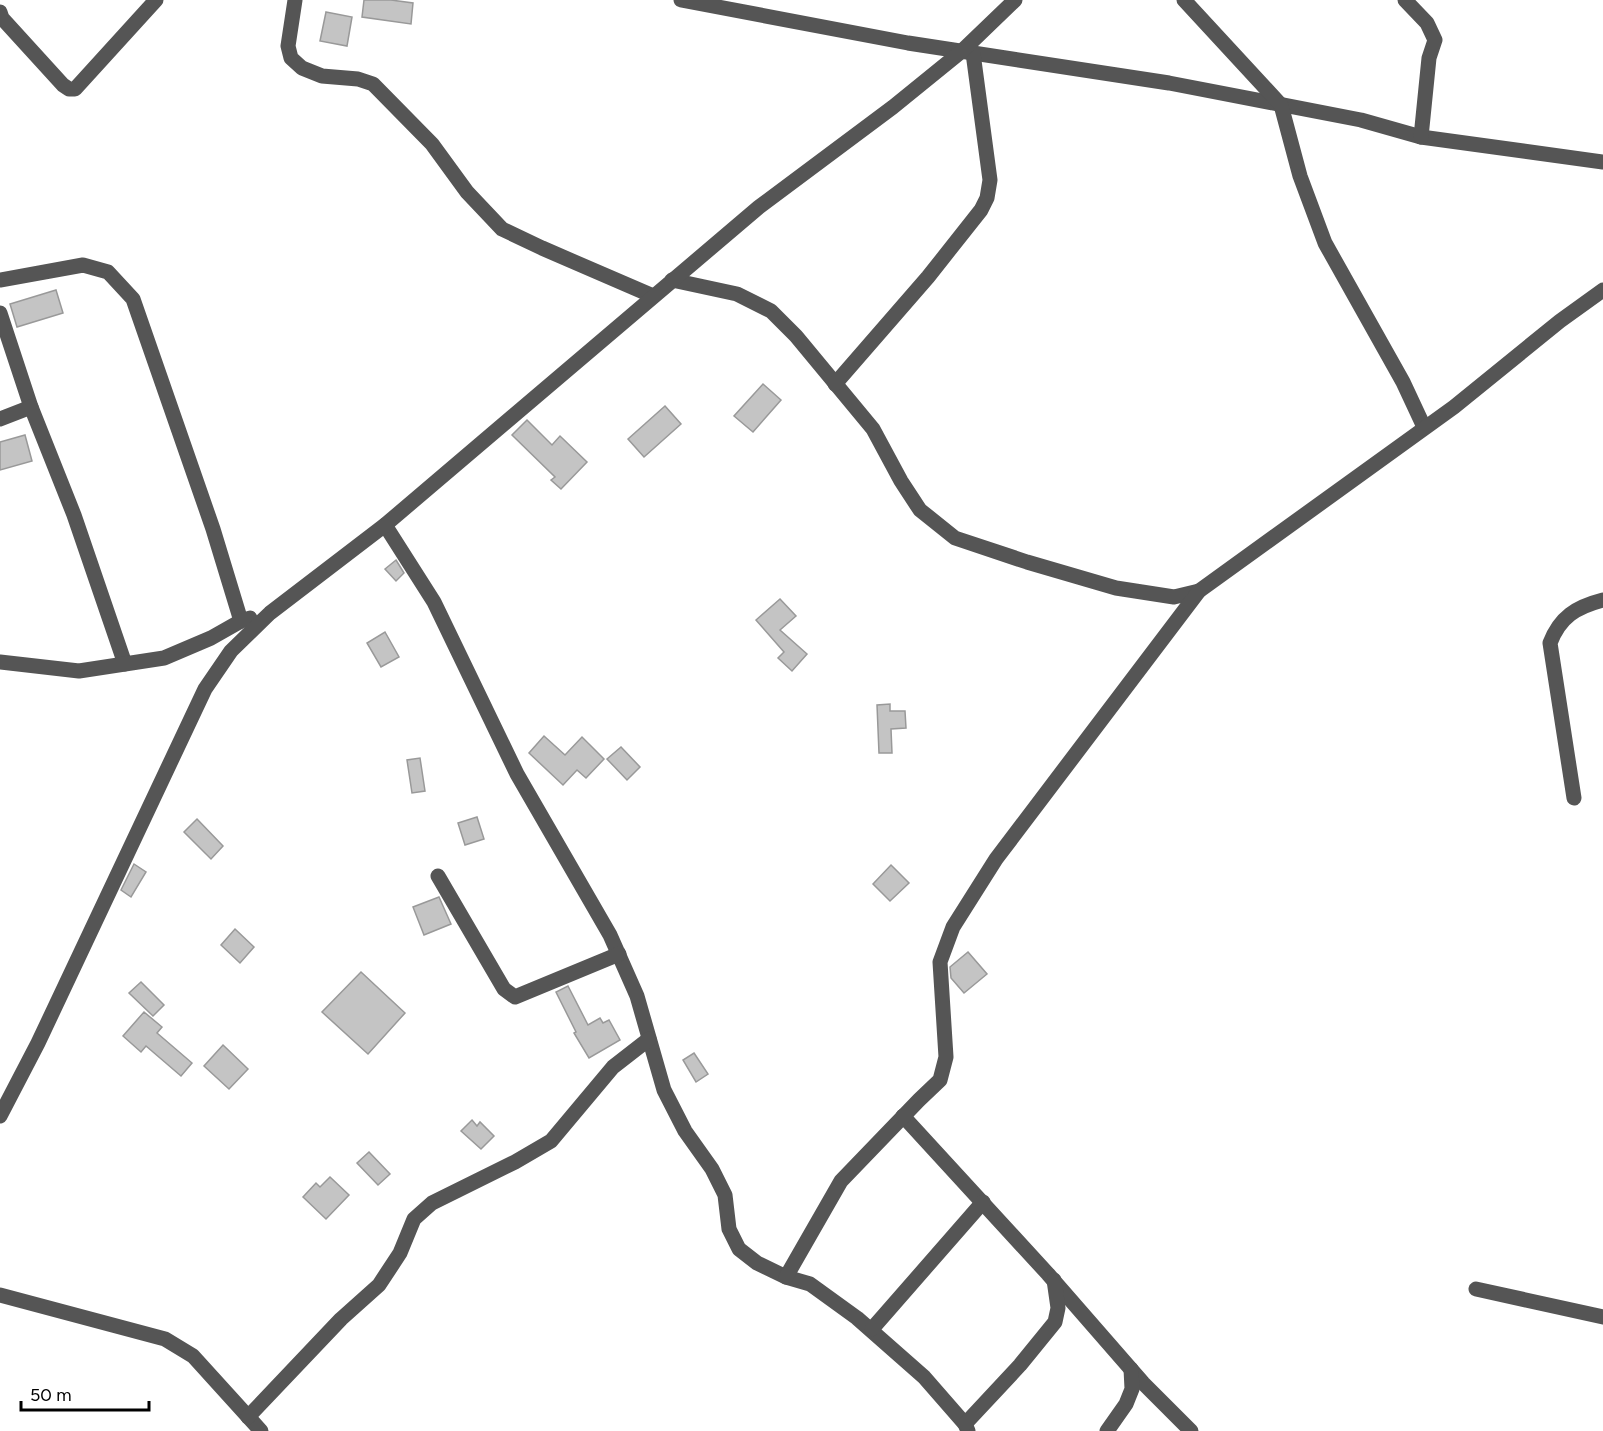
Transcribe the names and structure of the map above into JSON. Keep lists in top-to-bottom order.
{
  "scale_bar": "50 m"
}
